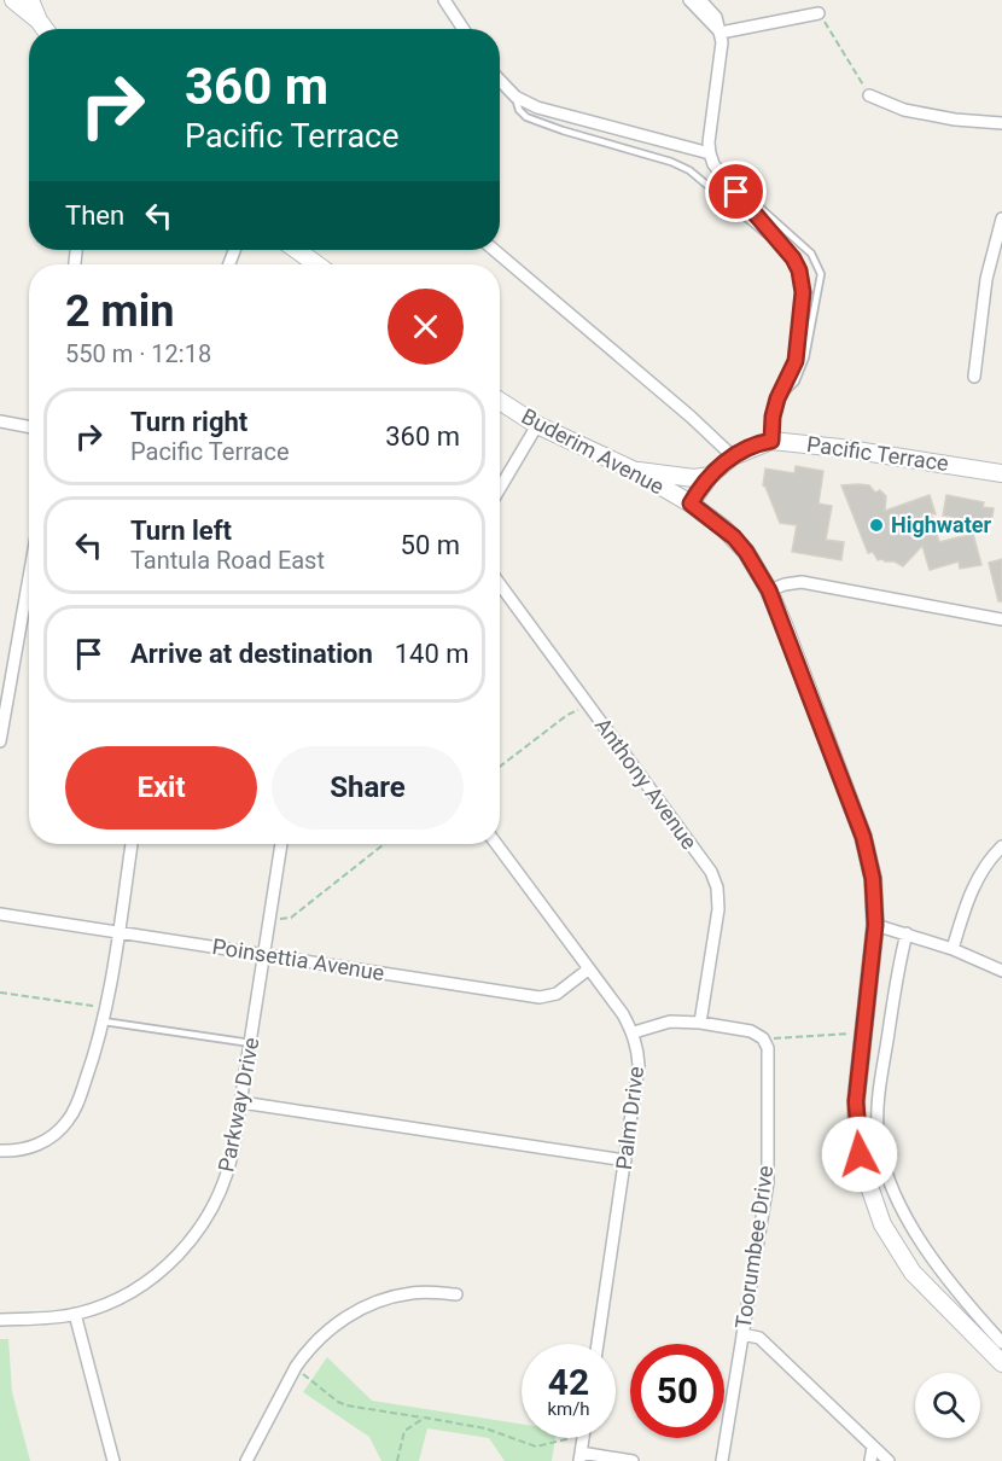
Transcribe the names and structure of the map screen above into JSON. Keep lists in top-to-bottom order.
{
  "streets": {
    "main road": ["Buderim Avenue", "Pacific Terrace"],
    "street": [
      "Anthony Avenue",
      "Poinsettia Avenue",
      "Parkway Drive",
      "Palm Drive",
      "Toorumbee Drive"
    ]
  },
  "crossings": [
    ["Buderim Avenue", "Pacific Terrace"],
    ["Poinsettia Avenue", "Parkway Drive"],
    ["Poinsettia Avenue", "Palm Drive"]
  ],
  "places": ["Highwater"],
  "page": {
    "turn": ["360 m", "Pacific Terrace"],
    "then": "Then",
    "heading": ["2 min", "550 m · 12:18"],
    "list": [
      {
        "name": "Turn right",
        "note": "Pacific Terrace",
        "value": "360 m"
      },
      {
        "name": "Turn left",
        "note": "Tantula Road East",
        "value": "50 m"
      },
      {
        "name": "Arrive at destination",
        "value": "140 m"
      }
    ],
    "buttons": ["Exit", "Share"],
    "speed": "42 km/h",
    "limit": "50"
  }
}
